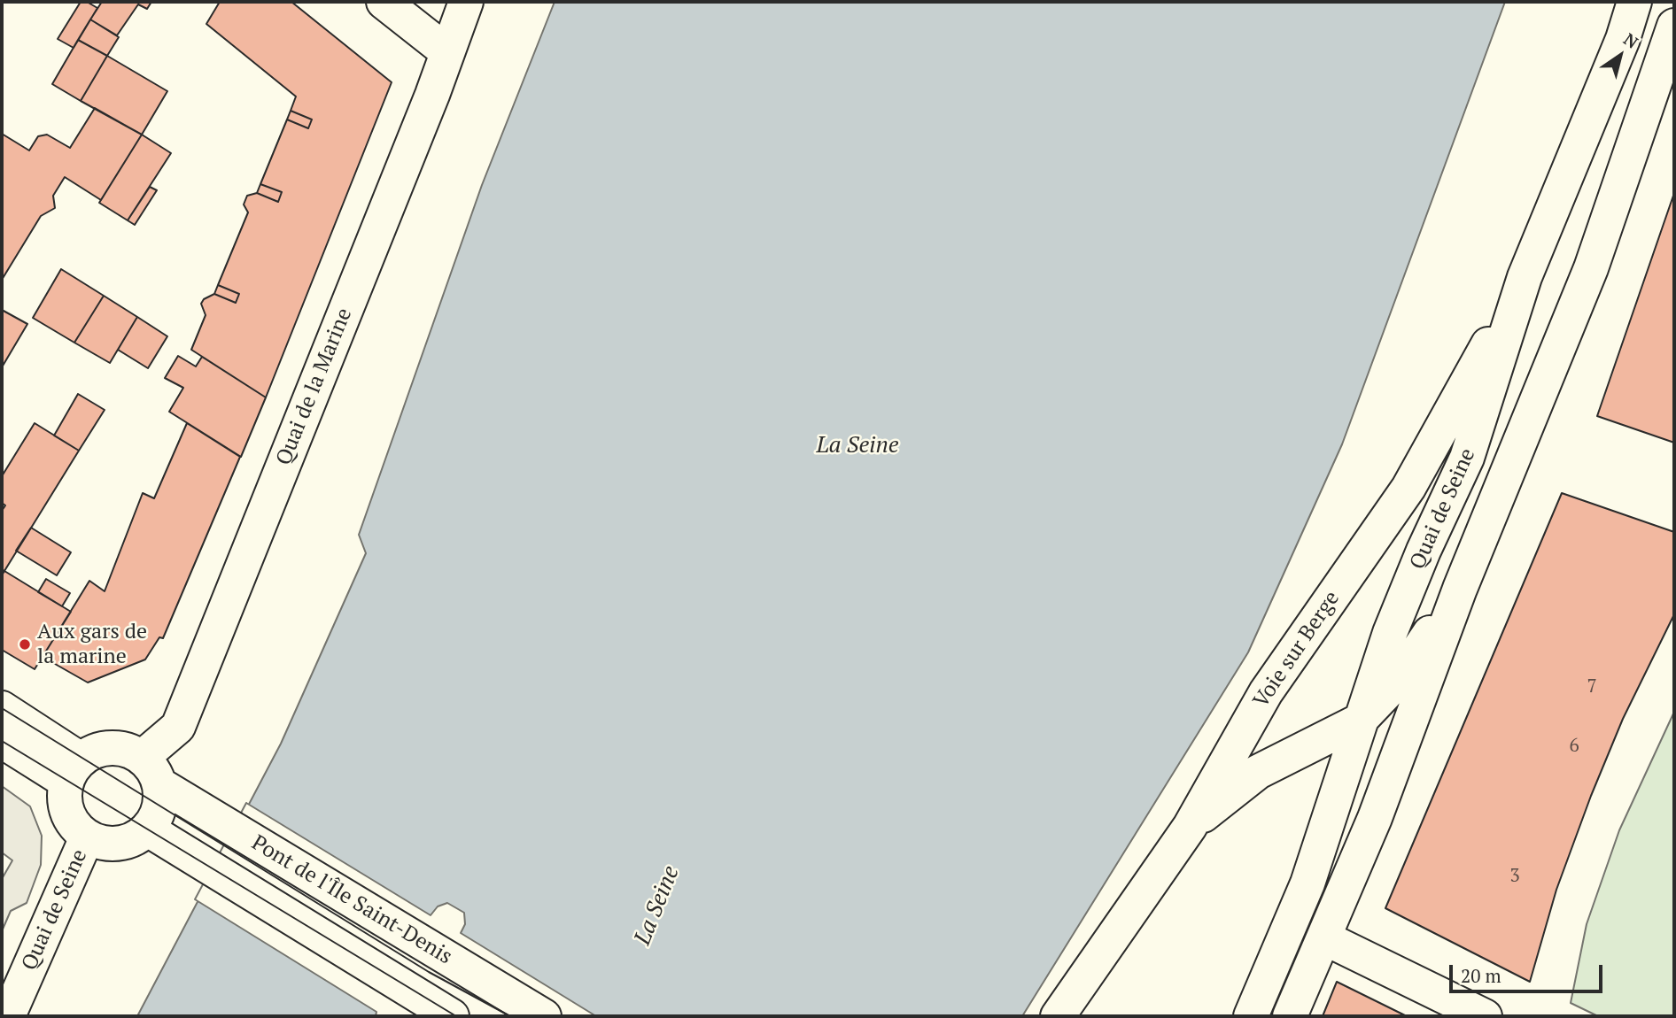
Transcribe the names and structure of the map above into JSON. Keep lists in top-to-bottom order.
{
  "streets": {
    "main road": [
      "Quai de la Marine",
      "Quai de Seine",
      "Voie sur Berge",
      "Pont de l'Île Saint-Denis"
    ]
  },
  "crossings": [
    ["Quai de la Marine", "Quai de Seine"],
    ["Quai de la Marine", "Pont de l'Île Saint-Denis"],
    ["Quai de Seine", "Voie sur Berge"],
    ["Quai de Seine", "Pont de l'Île Saint-Denis"]
  ],
  "water": ["La Seine"],
  "places": ["Aux gars de la marine"],
  "house_numbers": ["7", "6", "3"],
  "scale_bar": "20 m",
  "north": "top right"
}
